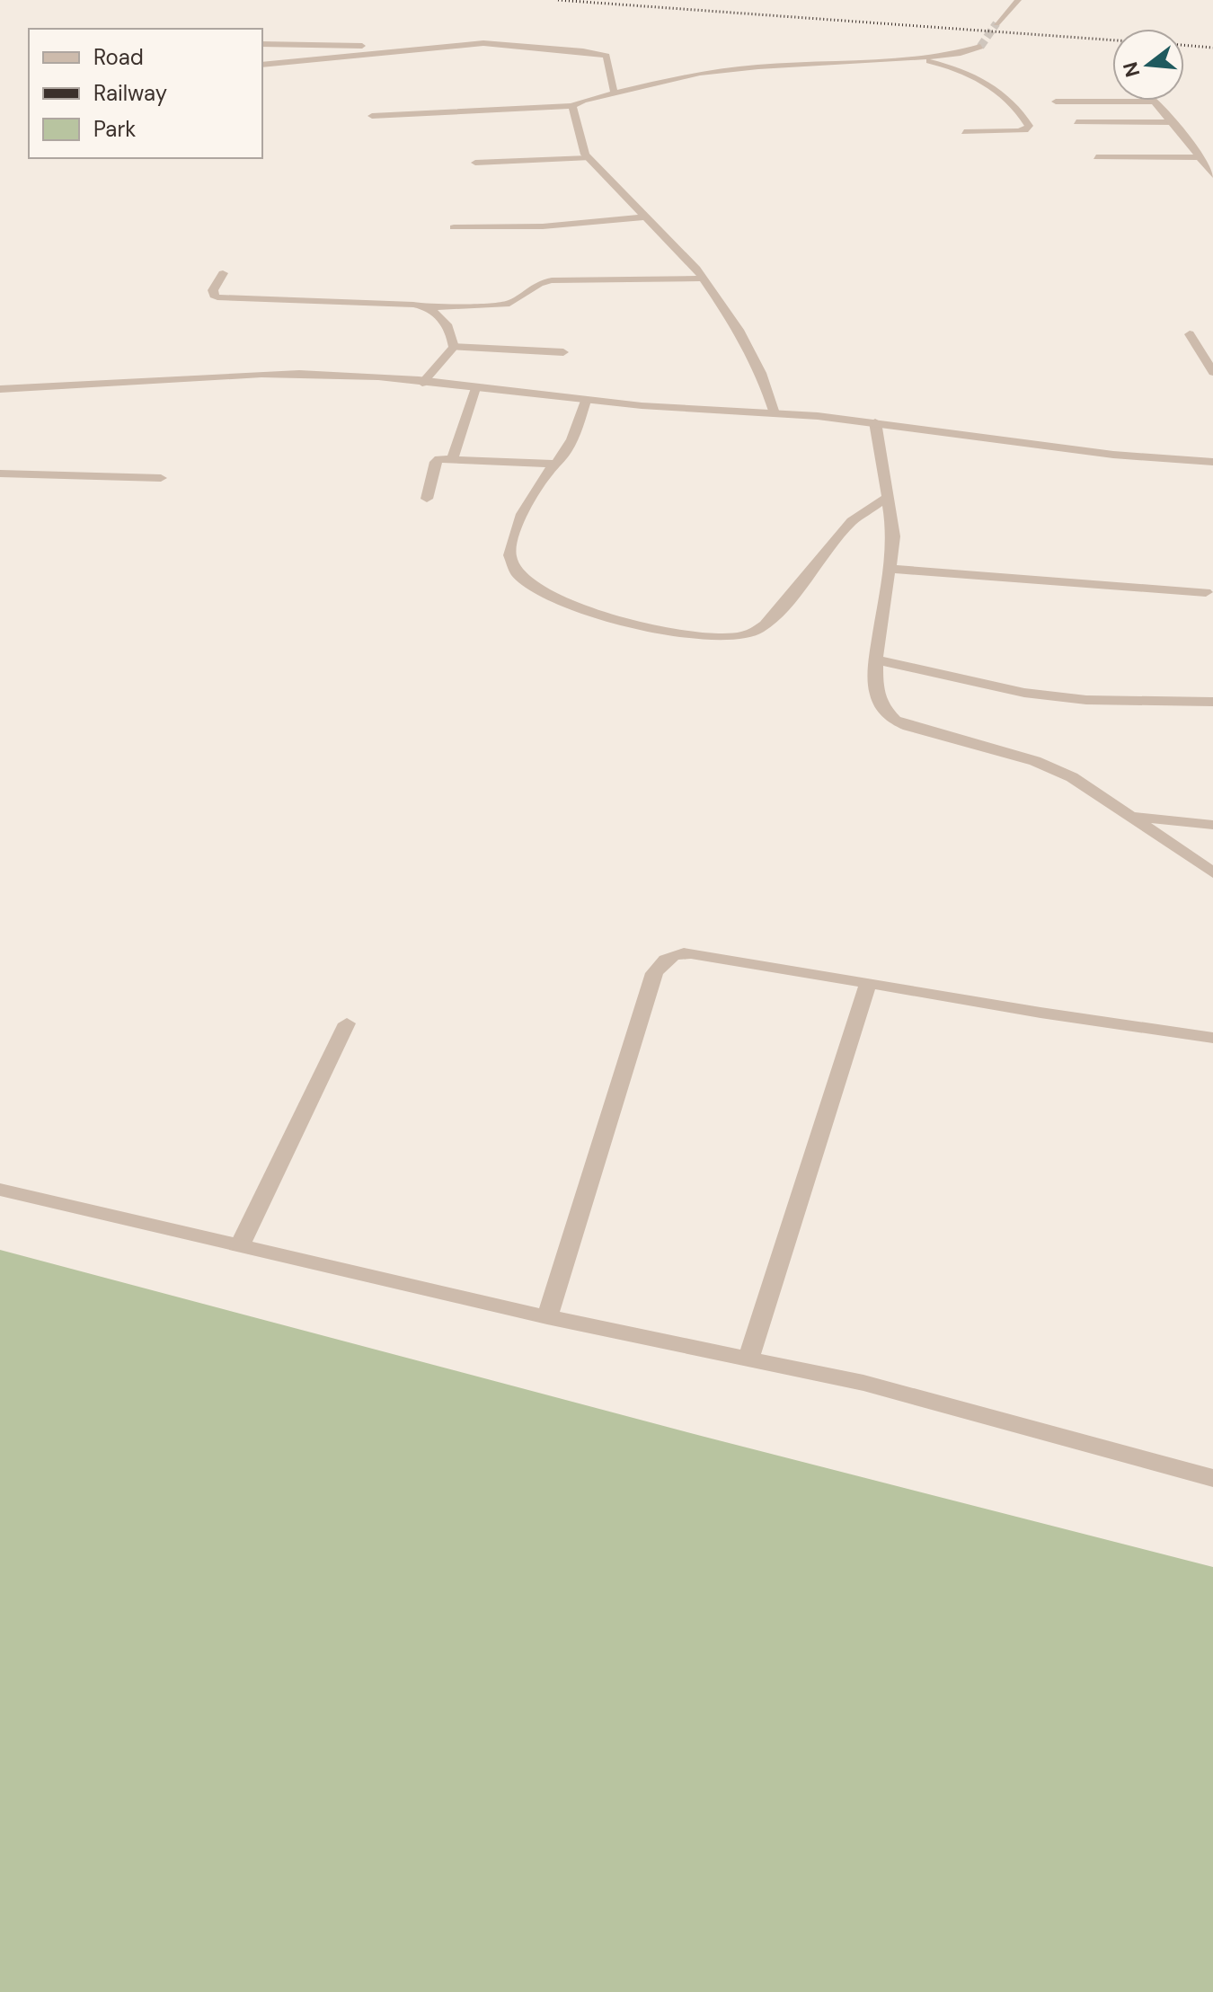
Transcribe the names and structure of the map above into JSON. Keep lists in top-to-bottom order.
{
  "legend": ["Road", "Railway", "Park"],
  "north": "left"
}
